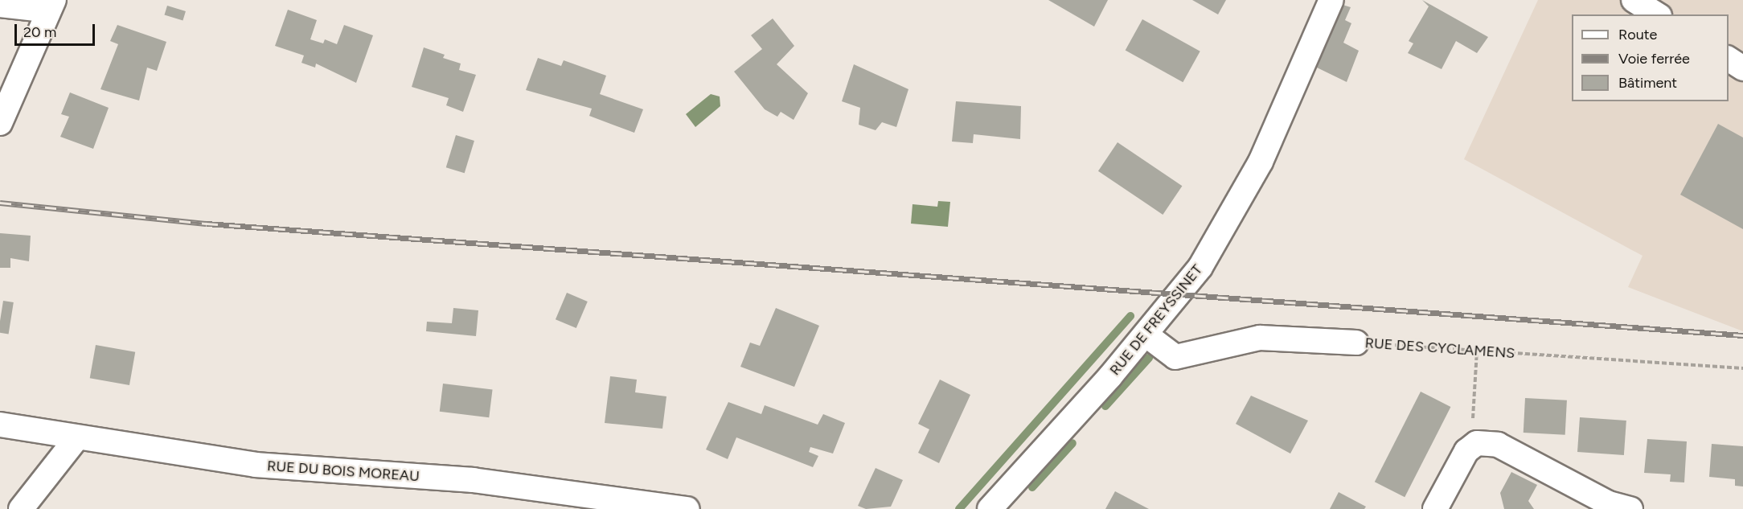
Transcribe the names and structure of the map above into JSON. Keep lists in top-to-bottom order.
{
  "streets": {
    "street": ["RUE DE FREYSSINET", "RUE DES CYCLAMENS", "RUE DU BOIS MOREAU"]
  },
  "crossings": [
    ["RUE DE FREYSSINET", "RUE DES CYCLAMENS"]
  ],
  "legend": ["Route", "Voie ferrée", "Bâtiment"],
  "scale_bar": "20 m"
}
